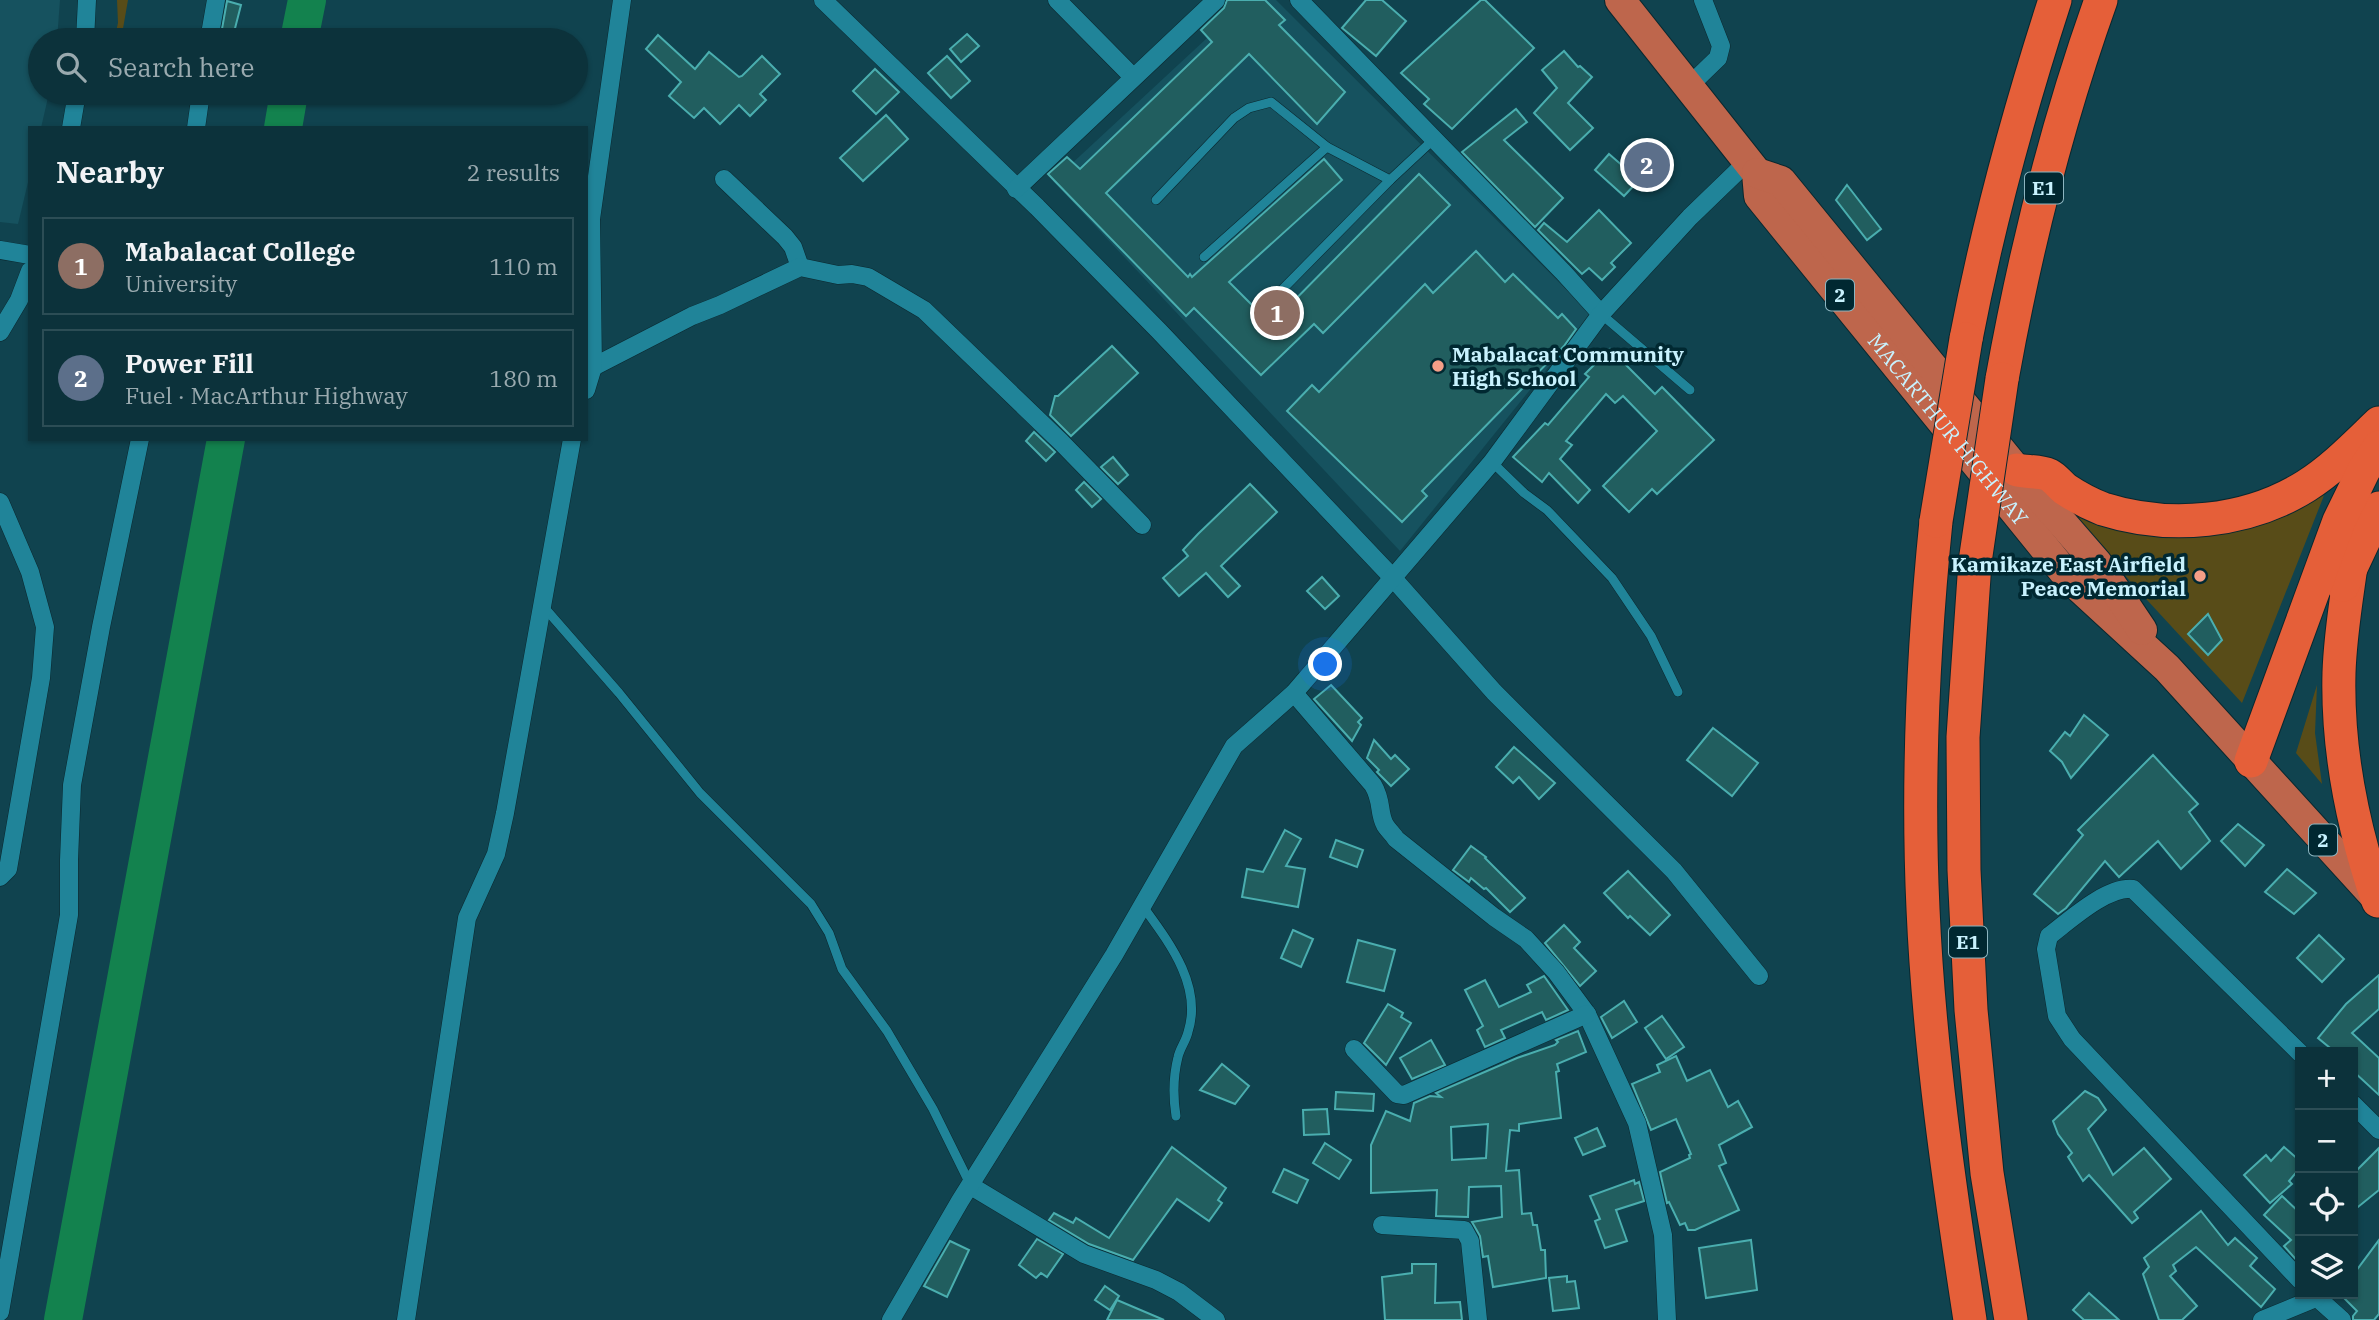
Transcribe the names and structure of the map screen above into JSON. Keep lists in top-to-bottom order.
{
  "streets": {
    "highway": ["E1", "2", "MACARTHUR HIGHWAY"]
  },
  "places": ["Mabalacat Community High School", "Kamikaze East Airfield Peace Memorial"],
  "page": {
    "search": "Search here",
    "heading": ["Nearby", "2 results"],
    "pins": ["2", "1"],
    "list": [
      {
        "mark": "1",
        "name": "Mabalacat College",
        "note": "University",
        "value": "110 m"
      },
      {
        "mark": "2",
        "name": "Power Fill",
        "note": "Fuel · MacArthur Highway",
        "value": "180 m"
      }
    ],
    "map_buttons": ["+", "−"]
  }
}
